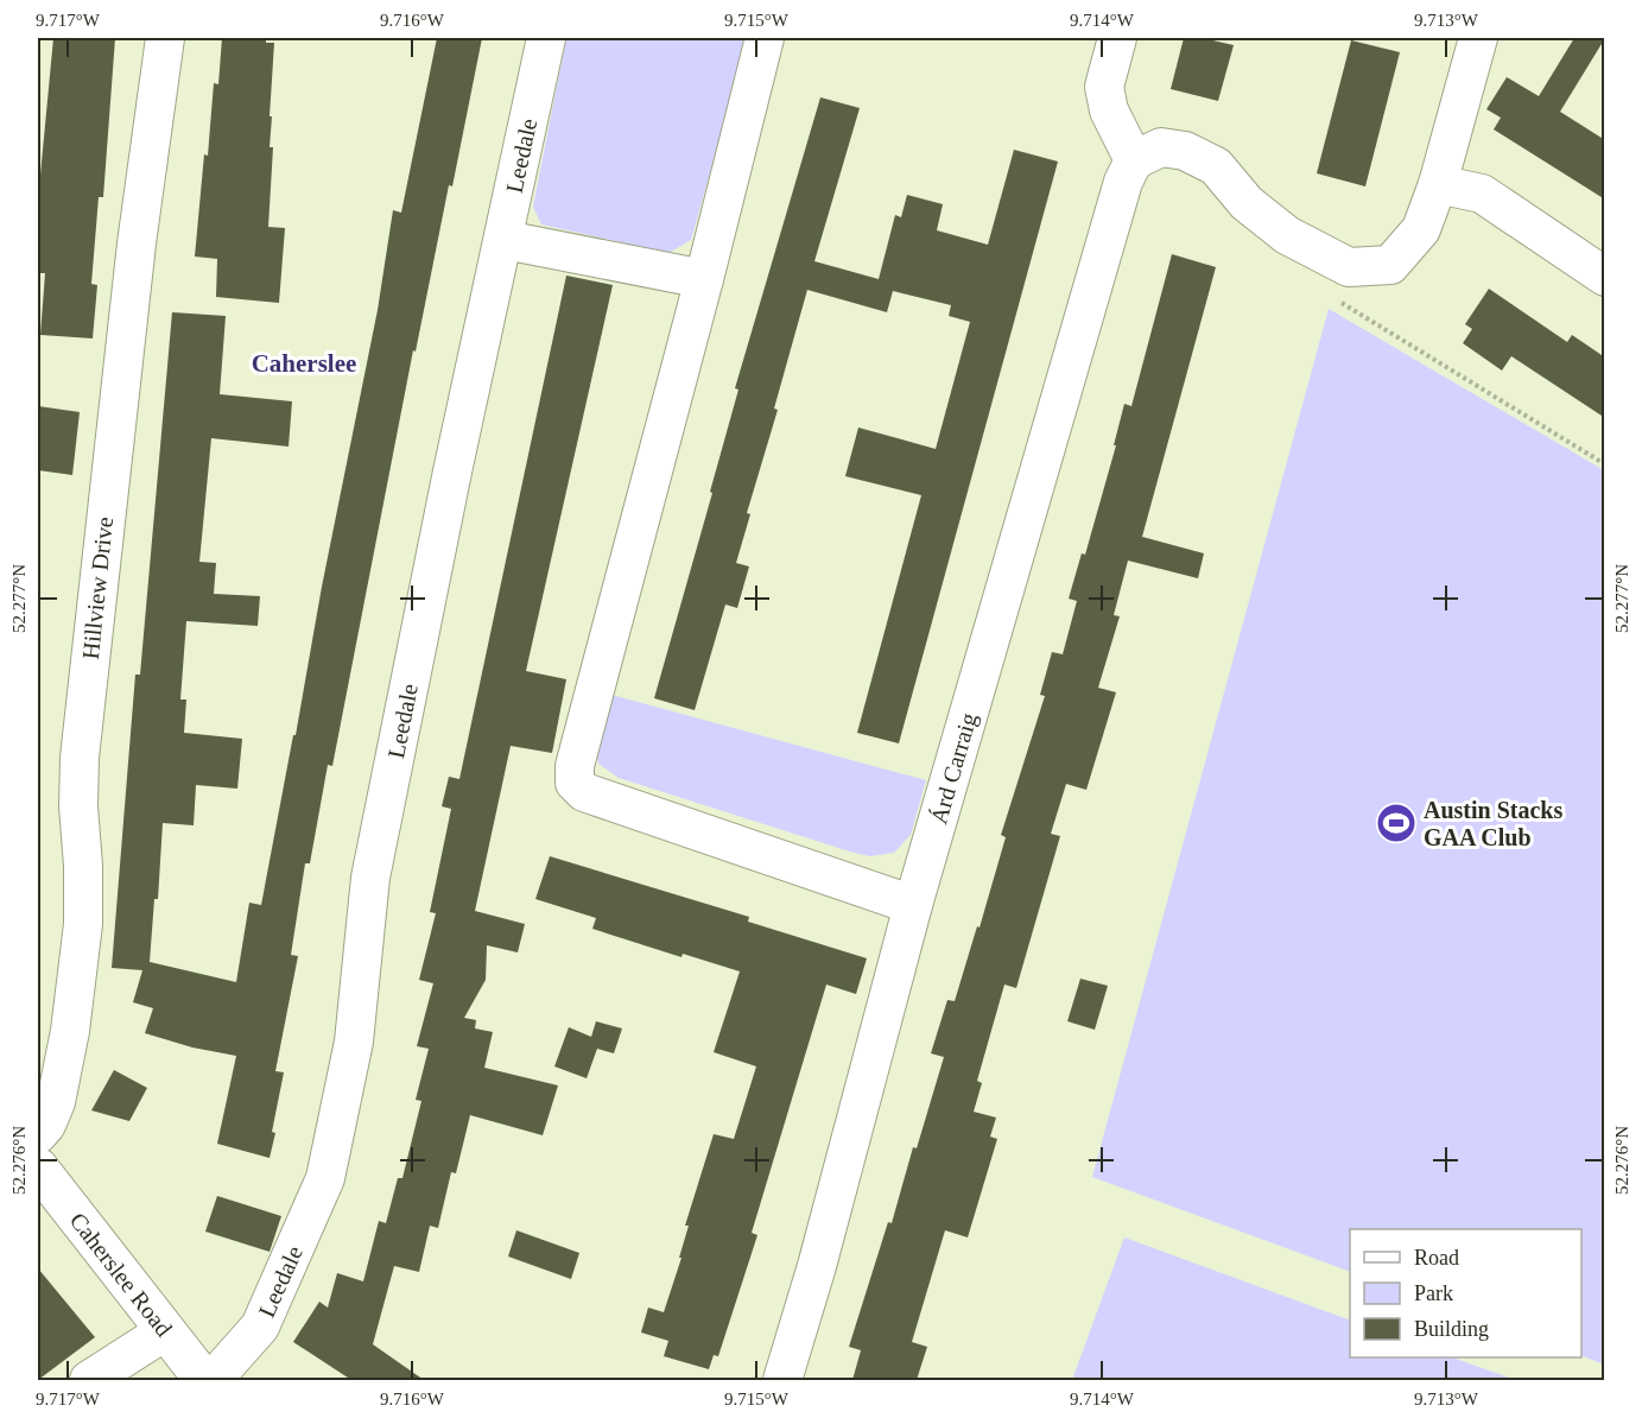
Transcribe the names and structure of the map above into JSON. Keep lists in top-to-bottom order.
{
  "streets": {
    "main road": ["Caherslee Road"],
    "street": ["Leedale", "Hillview Drive", "Árd Carraig"]
  },
  "districts": ["Caherslee"],
  "places": {
    "sports": ["Austin Stacks GAA Club"]
  },
  "legend": ["Road", "Park", "Building"],
  "coordinates": [
    "9.717°W",
    "9.716°W",
    "9.715°W",
    "9.714°W",
    "9.713°W",
    "52.277°N",
    "52.276°N"
  ]
}
